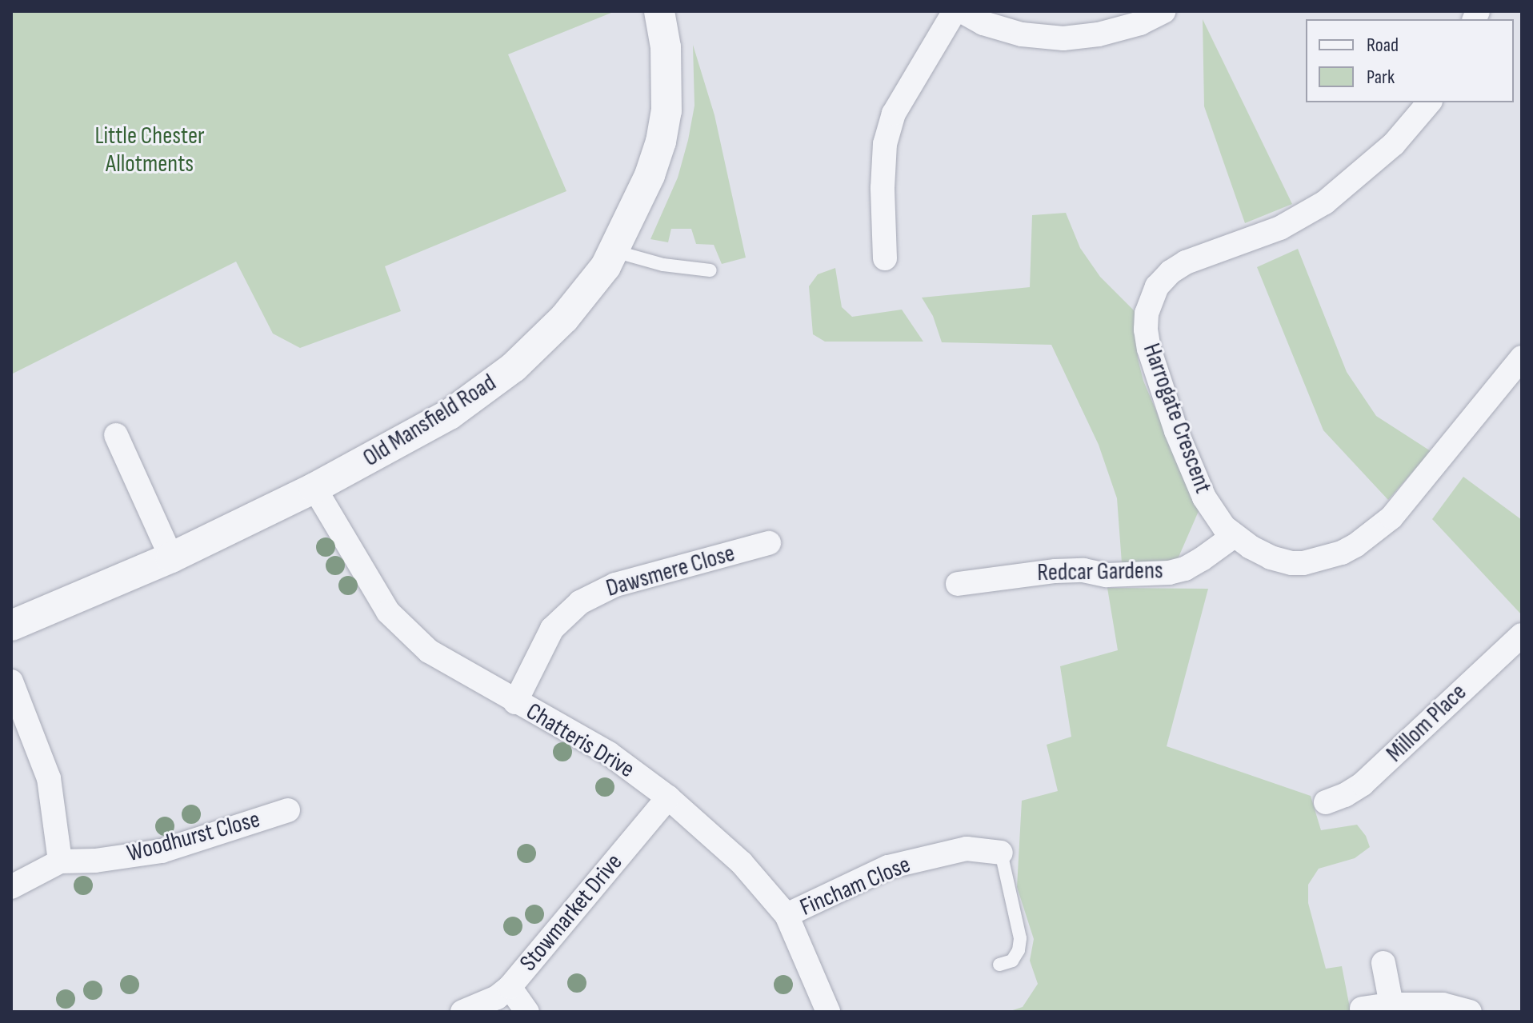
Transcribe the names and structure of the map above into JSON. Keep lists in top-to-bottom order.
{
  "streets": {
    "street": [
      "Harrogate Crescent",
      "Old Mansfield Road",
      "Dawsmere Close",
      "Redcar Gardens",
      "Millom Place",
      "Chatteris Drive",
      "Woodhurst Close",
      "Fincham Close",
      "Stowmarket Drive"
    ]
  },
  "crossings": [
    ["Harrogate Crescent", "Redcar Gardens"],
    ["Old Mansfield Road", "Chatteris Drive"],
    ["Dawsmere Close", "Chatteris Drive"],
    ["Chatteris Drive", "Fincham Close"],
    ["Chatteris Drive", "Stowmarket Drive"]
  ],
  "parks": ["Little Chester Allotments"],
  "legend": ["Road", "Park"]
}
